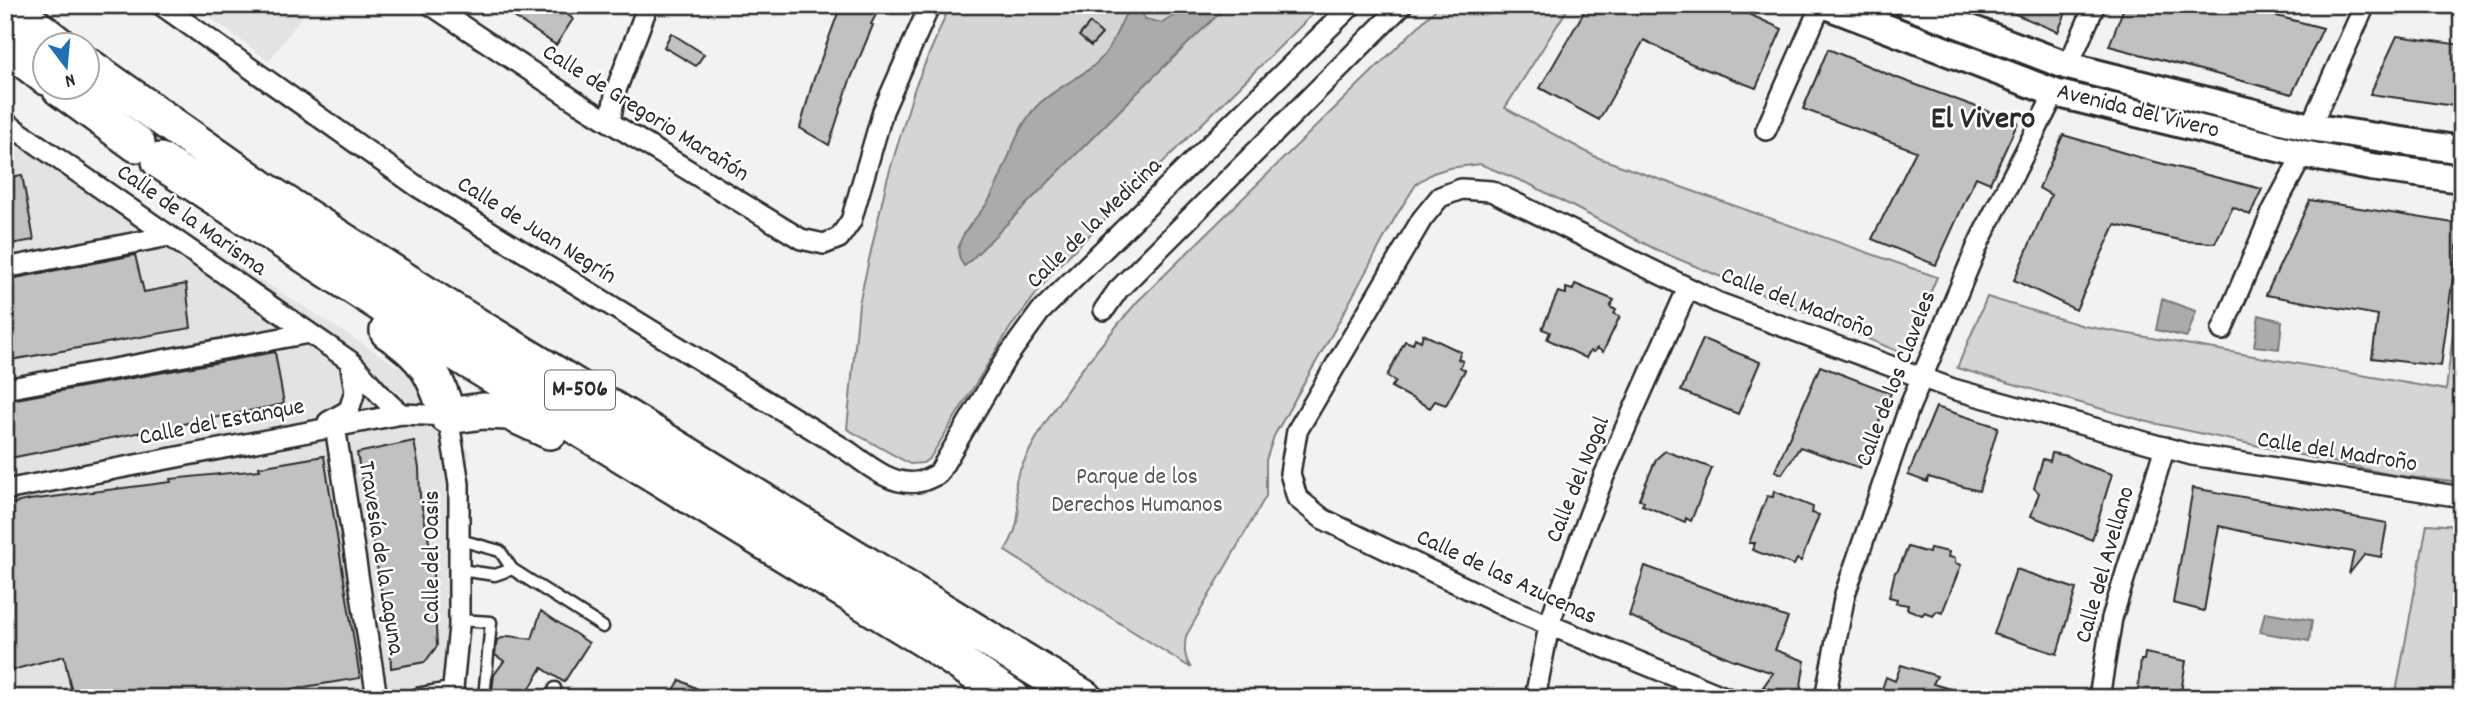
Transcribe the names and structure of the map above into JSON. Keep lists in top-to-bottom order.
{
  "streets": {
    "highway": ["M-506"],
    "main road": ["Avenida del Vivero"],
    "street": [
      "Calle de Gregorio Marañón",
      "Calle de la Marisma",
      "Calle de la Medicina",
      "Calle de Juan Negrín",
      "Calle del Madroño",
      "Calle de los Claveles",
      "Calle del Estanque",
      "Calle del Nogal",
      "Calle del Oasis",
      "Travesía de la Laguna",
      "Calle del Avellano",
      "Calle de las Azucenas"
    ]
  },
  "crossings": [
    ["Avenida del Vivero", "Calle de los Claveles"],
    ["Calle de la Marisma", "Calle del Estanque"],
    ["Calle de la Medicina", "Calle de Juan Negrín"],
    ["Calle del Madroño", "Calle de los Claveles"],
    ["Calle del Madroño", "Calle del Nogal"],
    ["Calle del Madroño", "Calle del Avellano"],
    ["Calle del Madroño", "Calle de las Azucenas"],
    ["Calle del Estanque", "Calle del Oasis"],
    ["Calle del Estanque", "Travesía de la Laguna"],
    ["Calle del Nogal", "Calle de las Azucenas"]
  ],
  "districts": ["El Vivero"],
  "parks": ["Parque de los Derechos Humanos"],
  "north": "bottom"
}
